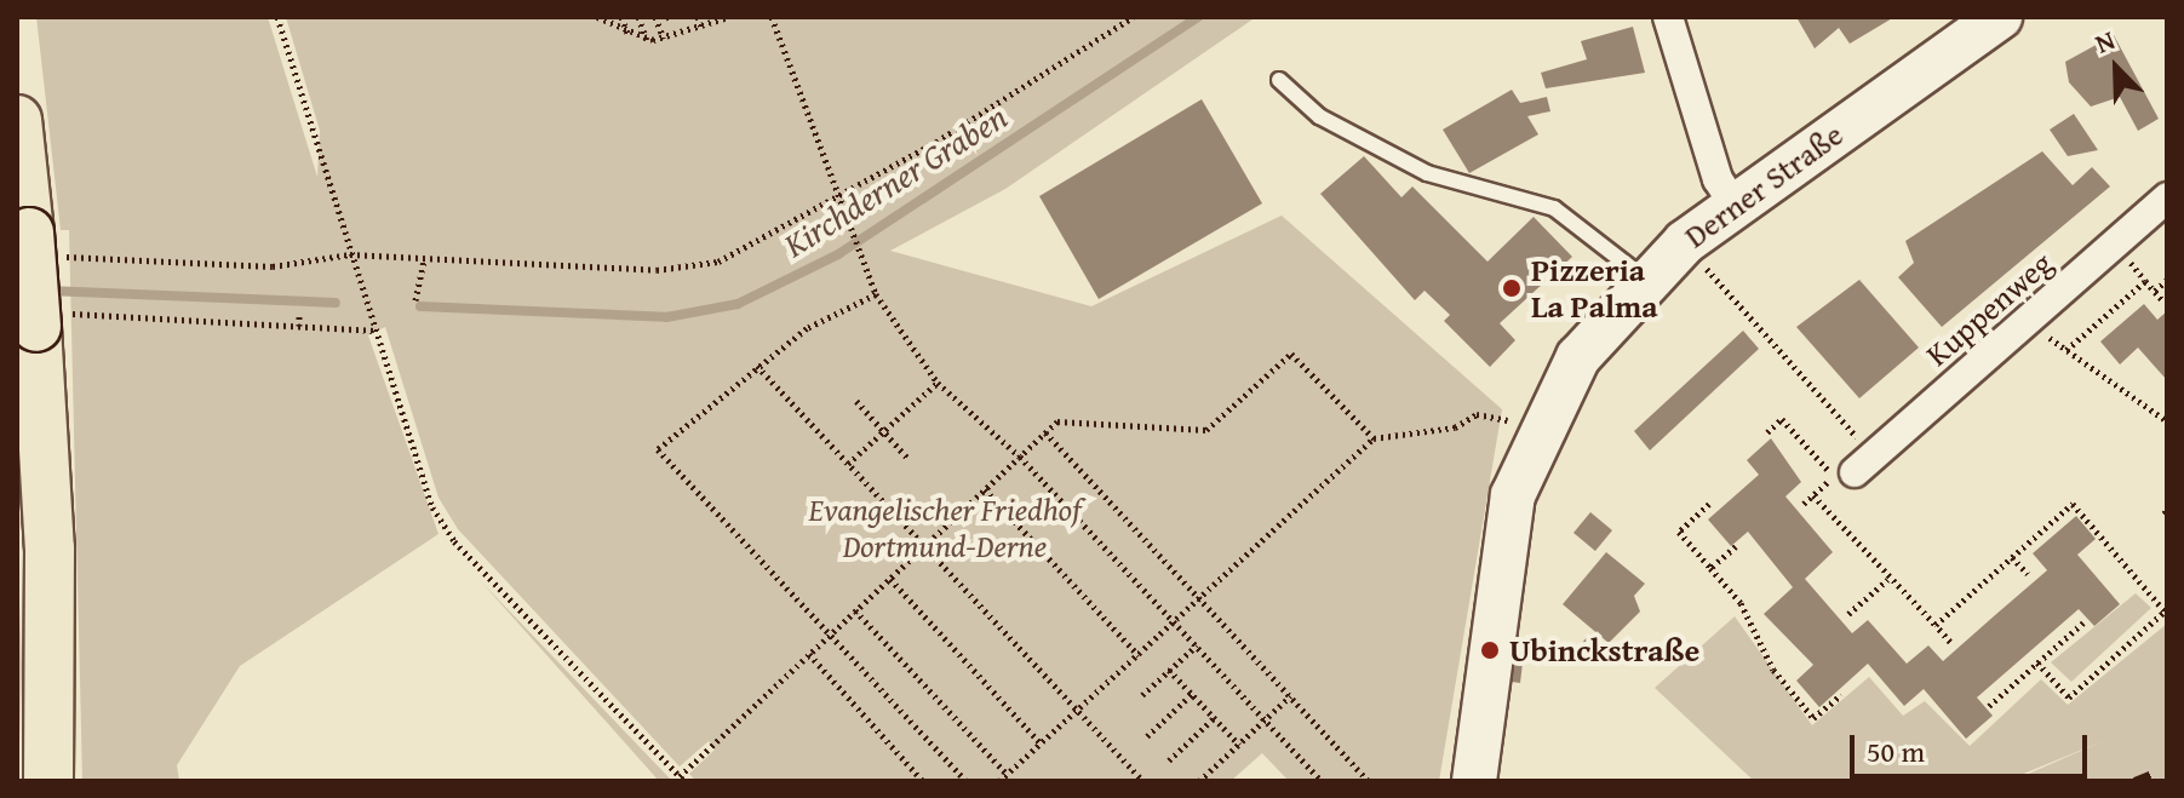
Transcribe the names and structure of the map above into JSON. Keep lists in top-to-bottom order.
{
  "streets": {
    "main road": ["Derner Straße"],
    "street": ["Kuppenweg"]
  },
  "water": ["Kirchderner Graben"],
  "parks": ["Evangelischer Friedhof Dortmund-Derne"],
  "places": ["Pizzeria La Palma", "Ubinckstraße"],
  "scale_bar": "50 m",
  "north": "top left"
}
